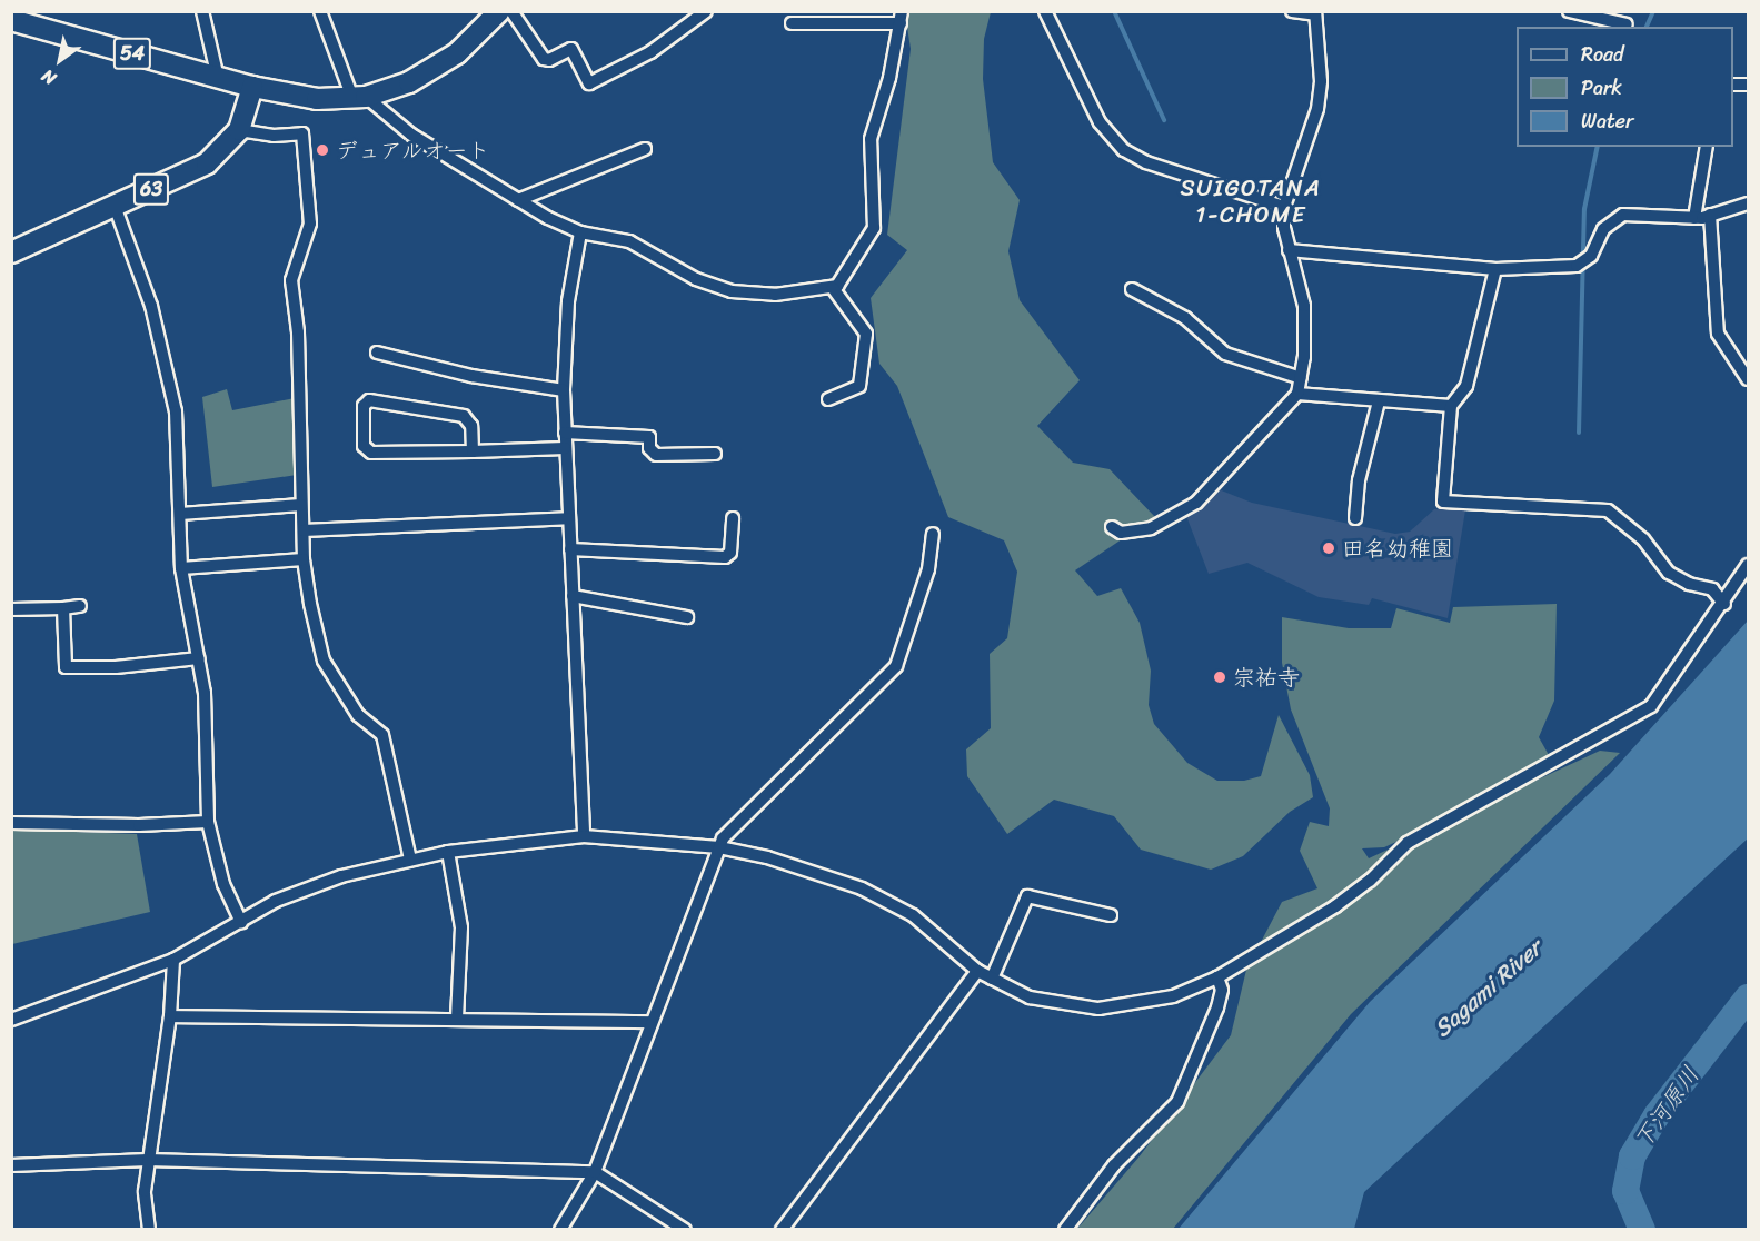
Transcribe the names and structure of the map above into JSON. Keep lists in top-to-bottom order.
{
  "streets": {
    "main road": ["54", "63"]
  },
  "crossings": [
    ["54", "63"]
  ],
  "districts": ["SUIGOTANA 1-CHOME"],
  "water": ["Sagami River", "下河原川"],
  "places": ["デュアルオート", "田名幼稚園", "宗祐寺"],
  "legend": ["Road", "Park", "Water"],
  "north": "bottom left"
}
